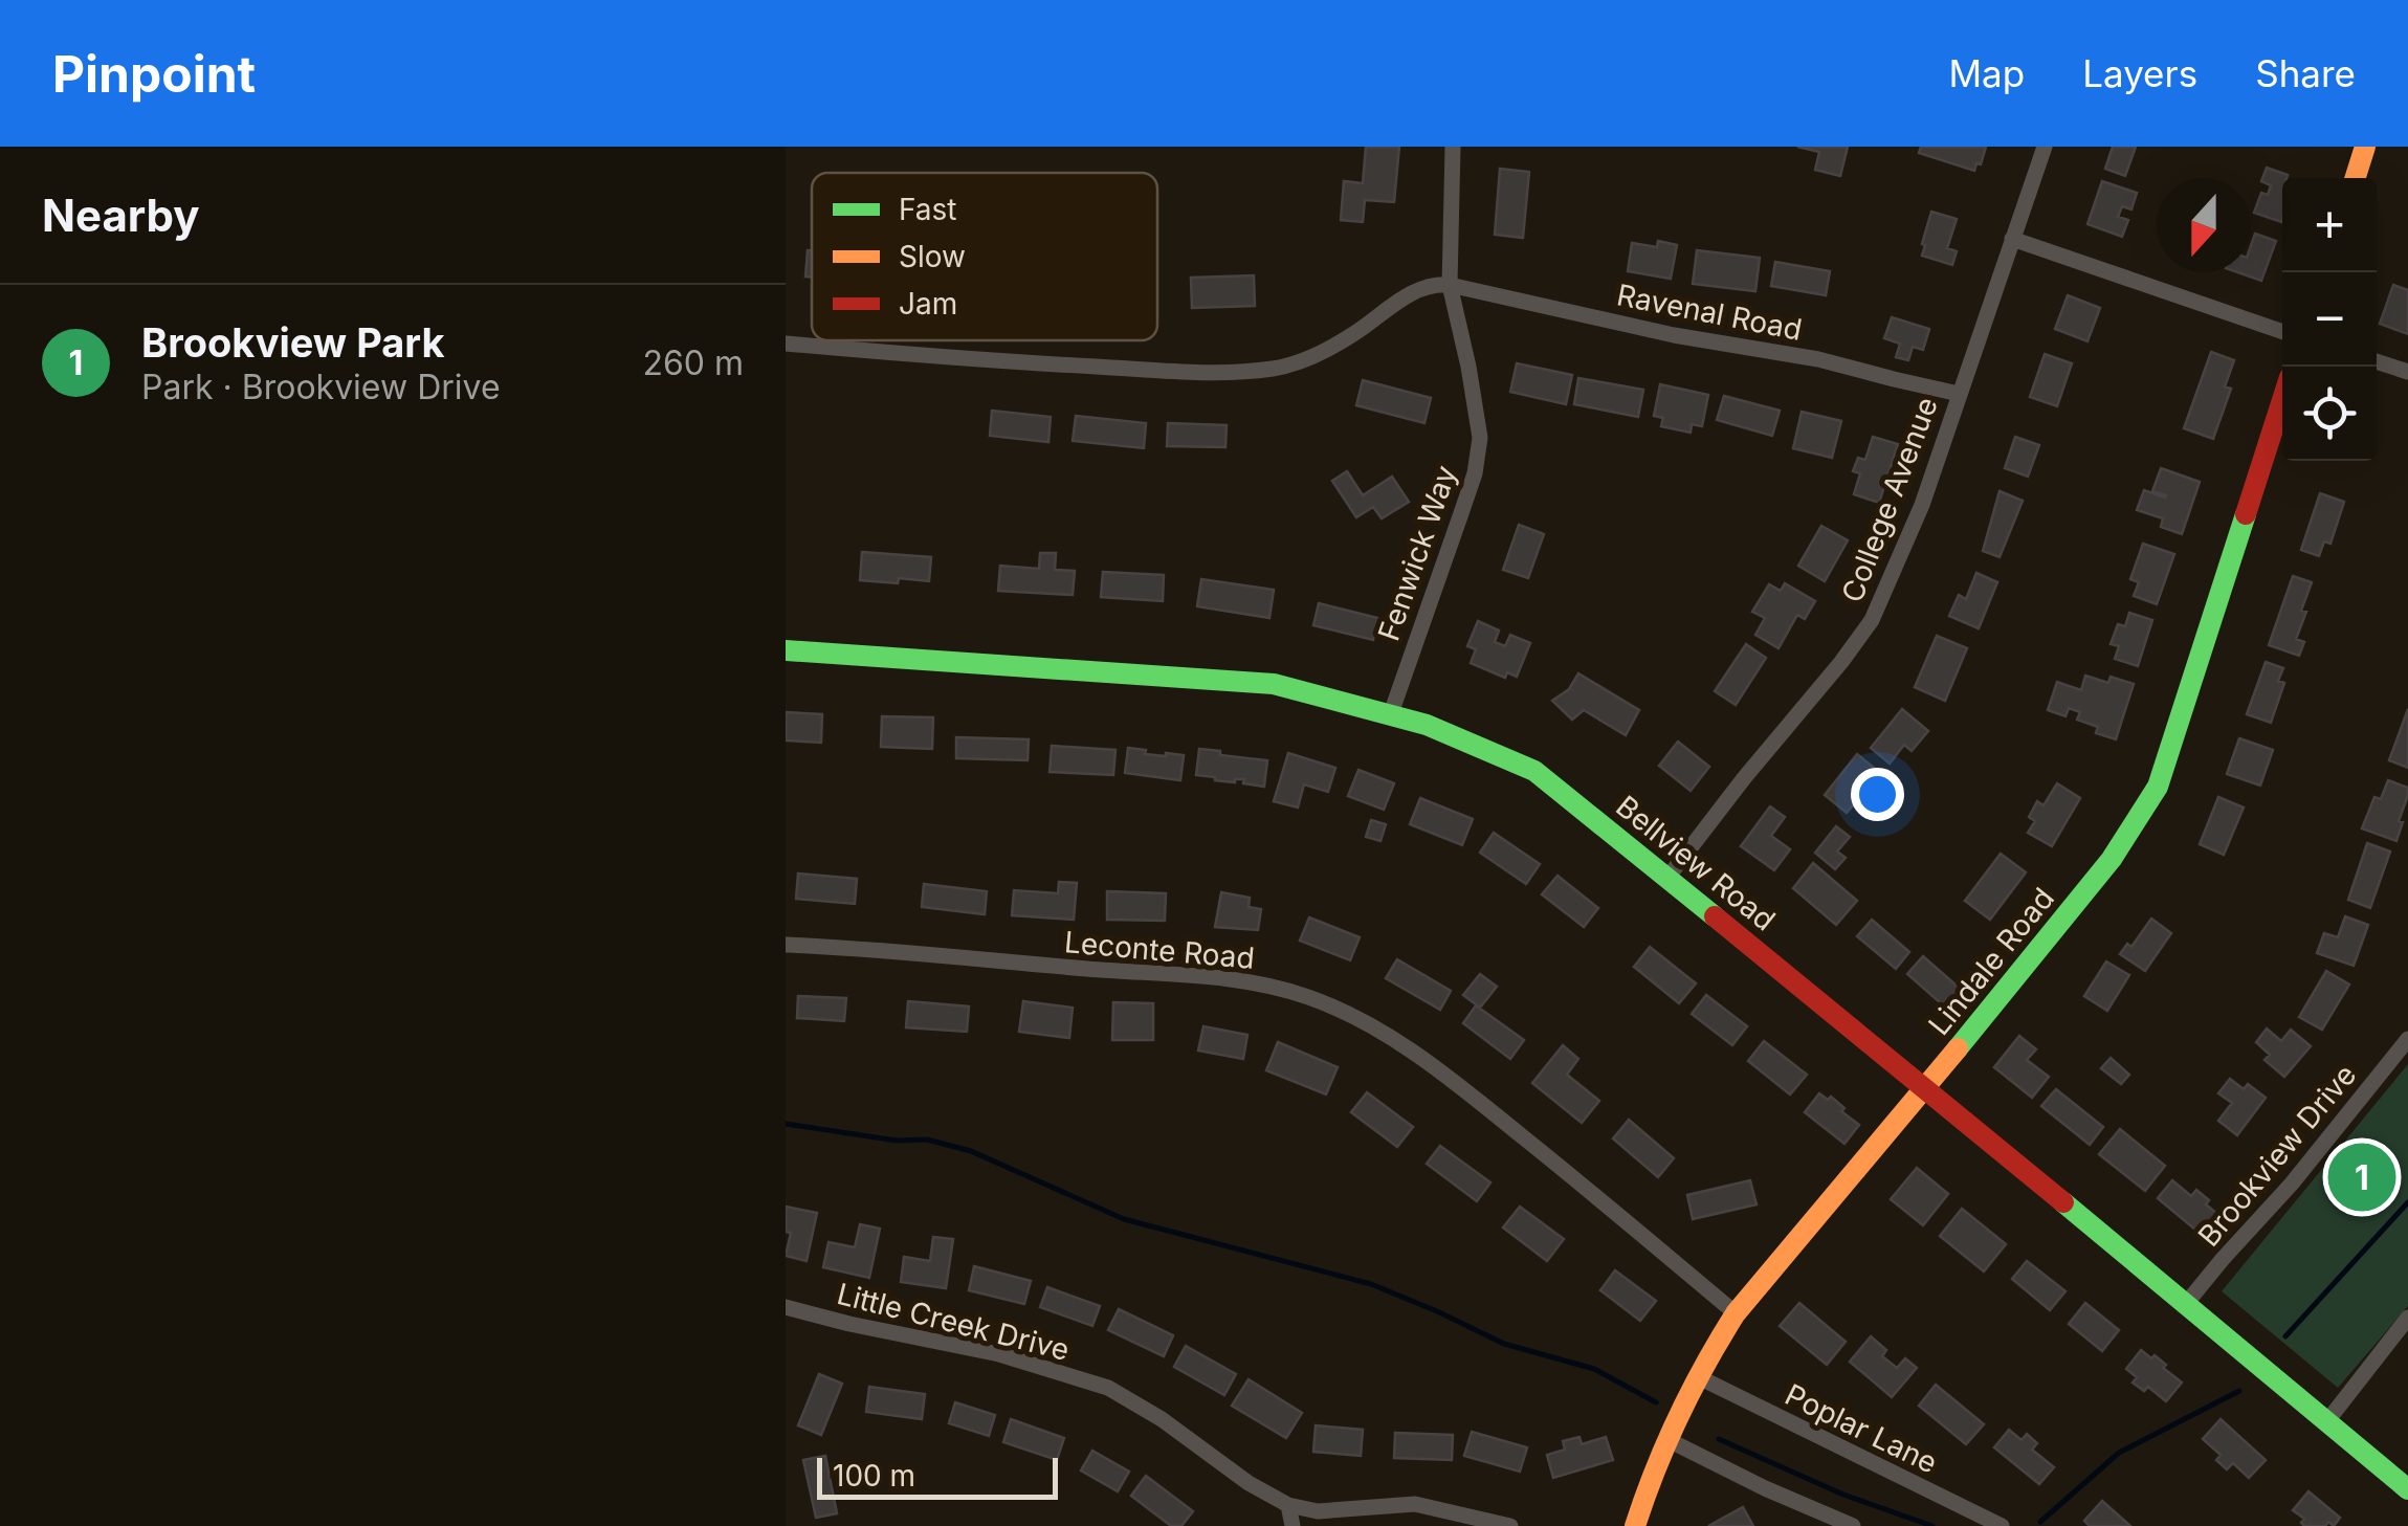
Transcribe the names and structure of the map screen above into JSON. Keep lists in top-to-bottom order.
{
  "streets": {
    "street": [
      "Ravenal Road",
      "College Avenue",
      "Fenwick Way",
      "Bellview Road",
      "Leconte Road",
      "Lindale Road",
      "Brookview Drive",
      "Little Creek Drive",
      "Poplar Lane"
    ]
  },
  "crossings": [
    ["Ravenal Road", "College Avenue"],
    ["Ravenal Road", "Fenwick Way"],
    ["College Avenue", "Bellview Road"],
    ["Fenwick Way", "Bellview Road"],
    ["Bellview Road", "Lindale Road"],
    ["Bellview Road", "Brookview Drive"],
    ["Leconte Road", "Lindale Road"],
    ["Lindale Road", "Poplar Lane"]
  ],
  "legend": ["Fast", "Slow", "Jam"],
  "scale_bar": "100 m",
  "north": "bottom",
  "page": {
    "header": "Pinpoint",
    "nav": ["Map", "Layers", "Share"],
    "heading": "Nearby",
    "map_buttons": ["+", "−"],
    "list": [
      {
        "mark": "1",
        "name": "Brookview Park",
        "note": "Park · Brookview Drive",
        "value": "260 m"
      }
    ],
    "pins": "1",
    "scale": "100 m"
  }
}
